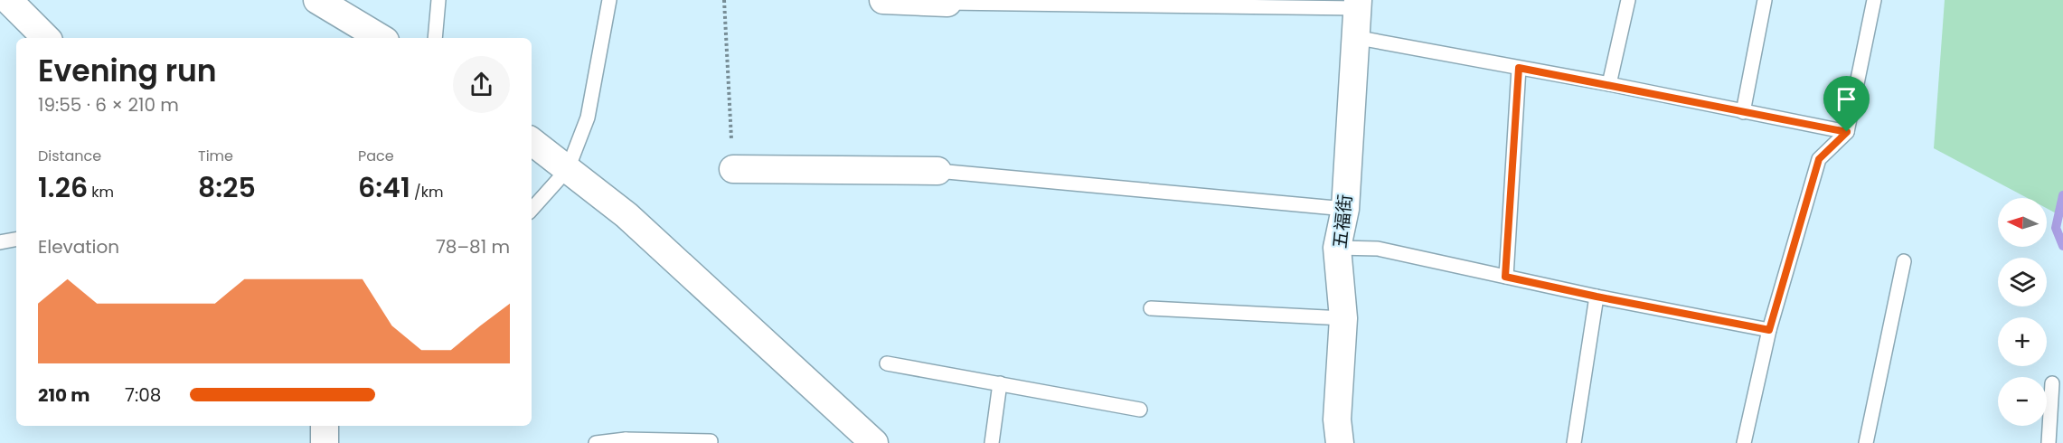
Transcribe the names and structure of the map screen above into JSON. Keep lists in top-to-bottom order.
{
  "streets": {
    "street": ["五福街"]
  },
  "north": "left",
  "page": {
    "heading": ["Evening run", "19:55 · 6 × 210 m"],
    "stats": [
      ["Distance", "1.26 km"],
      ["Time", "8:25"],
      ["Pace", "6:41 /km"]
    ],
    "map_buttons": ["+", "−"],
    "chart": ["Elevation", "78–81 m"],
    "list": [
      {
        "name": "210 m",
        "note": "7:08"
      }
    ]
  }
}
